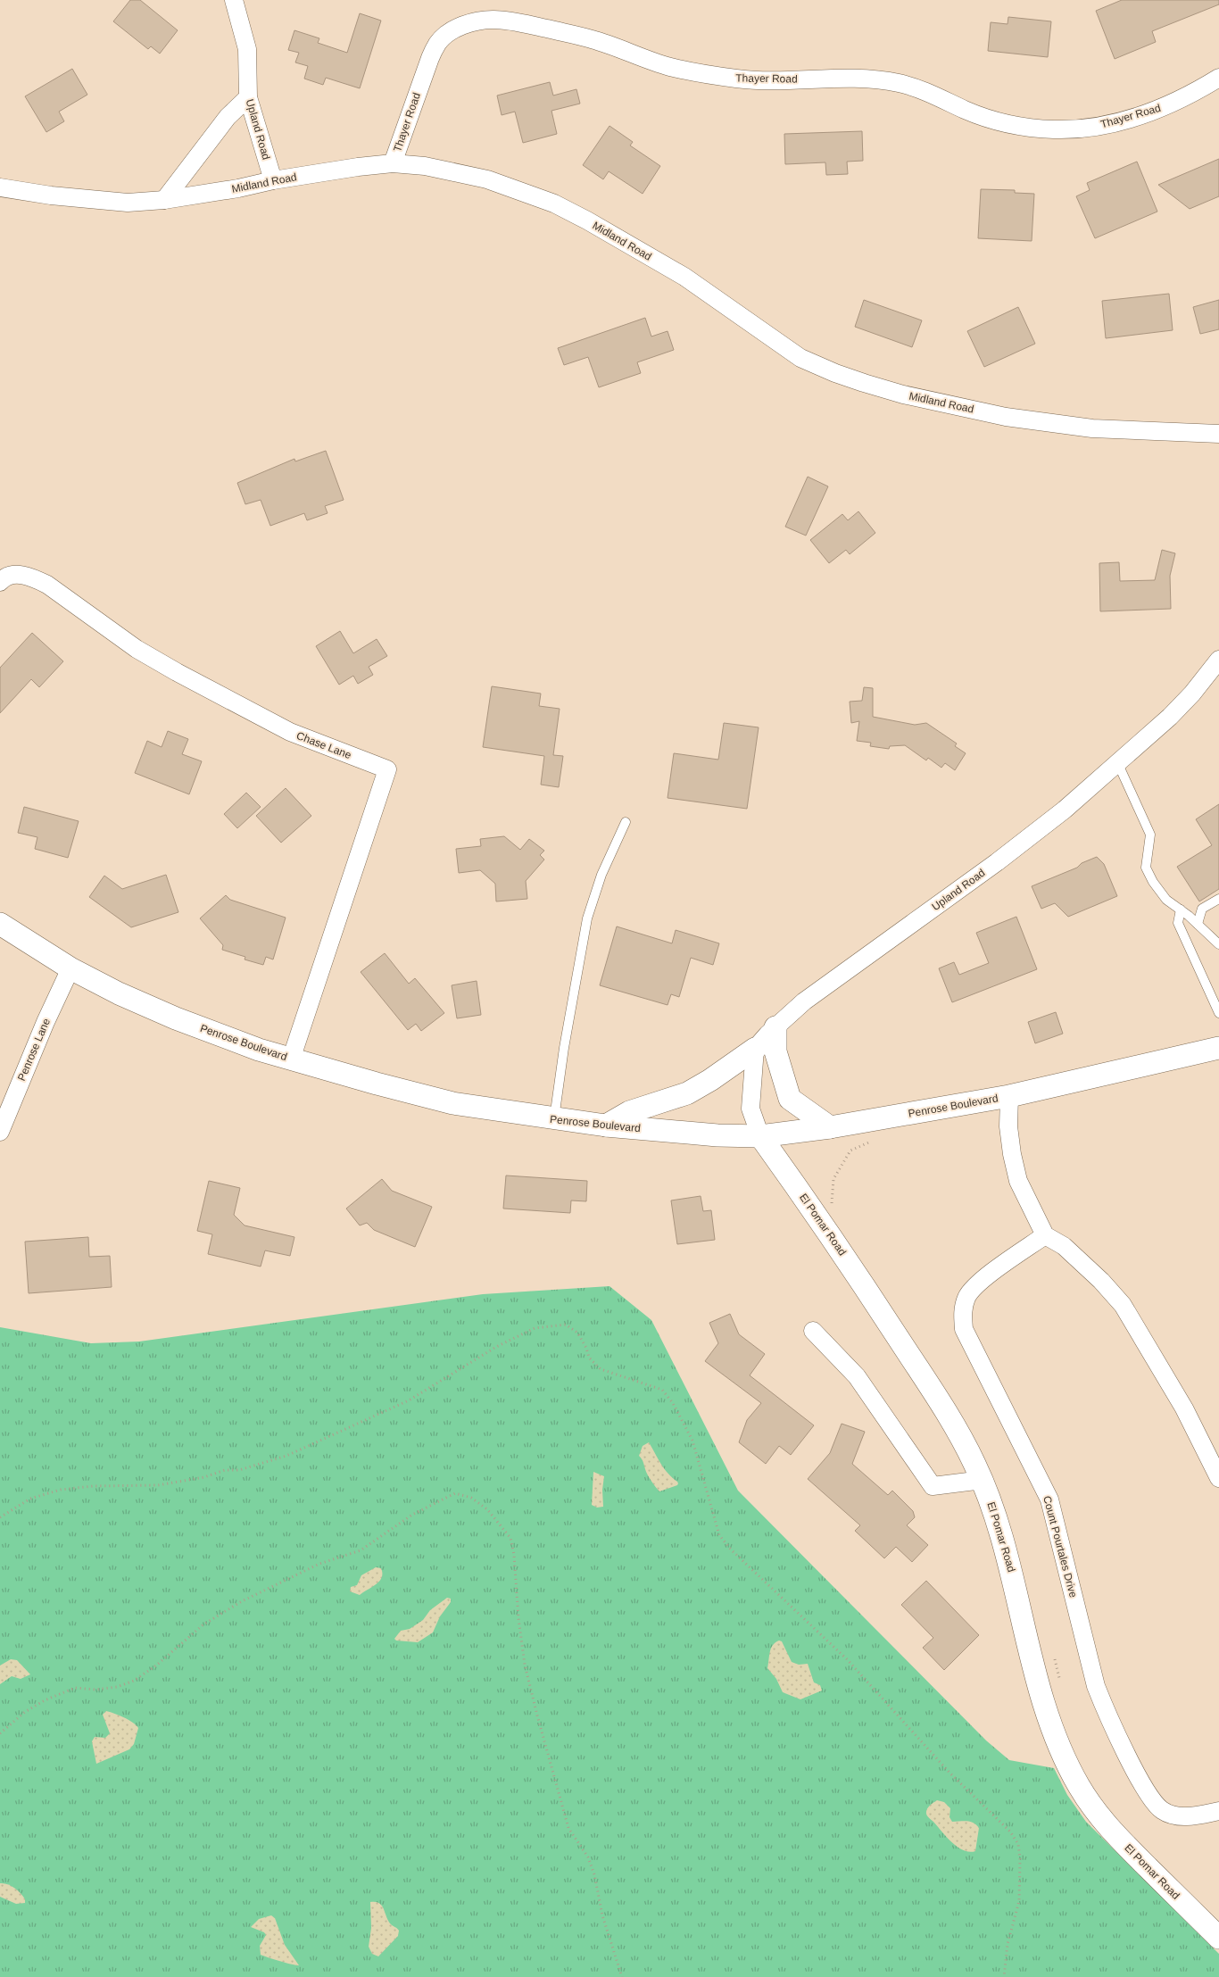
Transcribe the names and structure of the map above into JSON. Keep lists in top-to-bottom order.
{
  "streets": {
    "street": [
      "Thayer Road",
      "Upland Road",
      "Midland Road",
      "Chase Lane",
      "Penrose Boulevard",
      "Penrose Lane",
      "El Pomar Road",
      "Count Pourtales Drive"
    ]
  },
  "crossings": [
    ["Thayer Road", "Midland Road"],
    ["Upland Road", "Midland Road"],
    ["Chase Lane", "Penrose Boulevard"],
    ["Penrose Boulevard", "Penrose Lane"],
    ["Penrose Boulevard", "El Pomar Road"]
  ]
}
